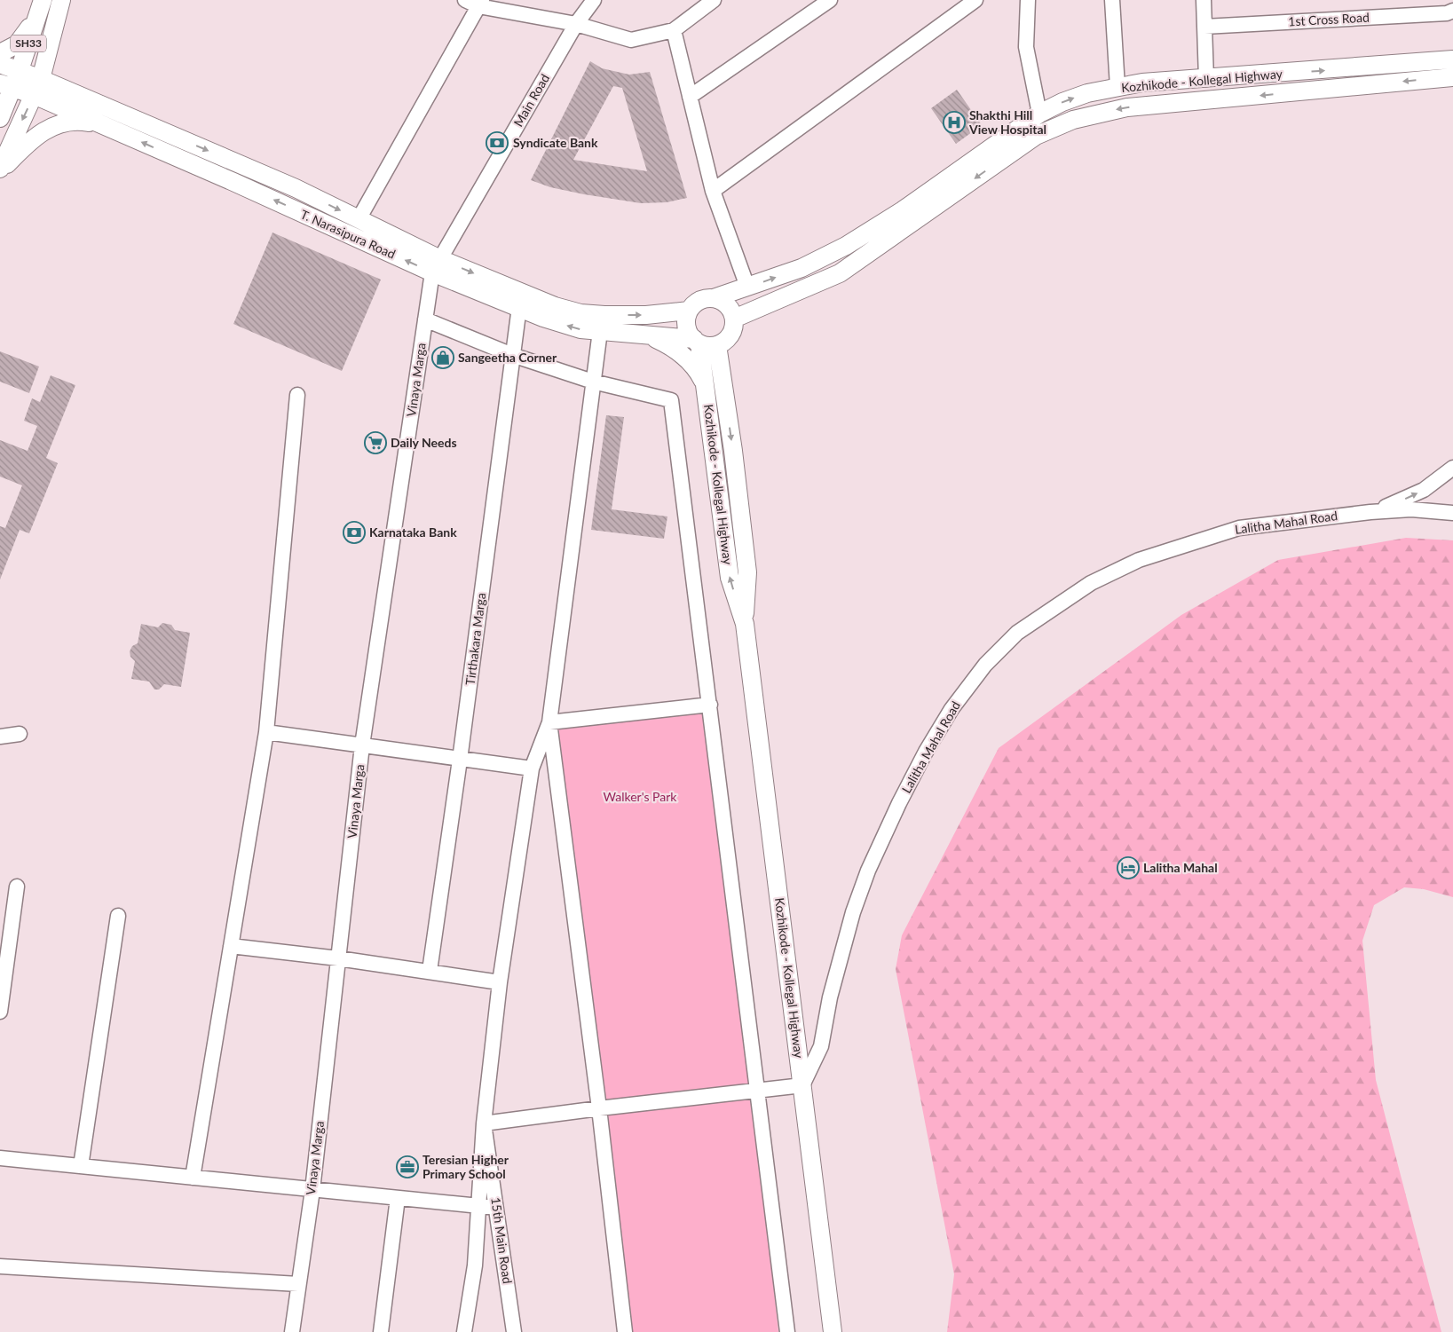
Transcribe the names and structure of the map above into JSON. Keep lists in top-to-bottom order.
{
  "streets": {
    "main road": ["SH33", "Kozhikode - Kollegal Highway", "T. Narasipura Road"],
    "street": [
      "1st Cross Road",
      "Main Road",
      "Vinaya Marga",
      "Lalitha Mahal Road",
      "Tirthakara Marga",
      "15th Main Road"
    ]
  },
  "crossings": [
    ["SH33", "T. Narasipura Road"],
    ["Kozhikode - Kollegal Highway", "T. Narasipura Road"],
    ["Kozhikode - Kollegal Highway", "Lalitha Mahal Road"],
    ["Main Road", "T. Narasipura Road"],
    ["Main Road", "Vinaya Marga"],
    ["T. Narasipura Road", "Vinaya Marga"],
    ["T. Narasipura Road", "Tirthakara Marga"]
  ],
  "parks": ["Walker's Park"],
  "places": {
    "hospital": ["Shakthi Hill View Hospital"],
    "bank": ["Syndicate Bank", "Karnataka Bank"],
    "shop": ["Sangeetha Corner"],
    "supermarket": ["Daily Needs"],
    "hotel": ["Lalitha Mahal"],
    "office": ["Teresian Higher Primary School"]
  }
}
